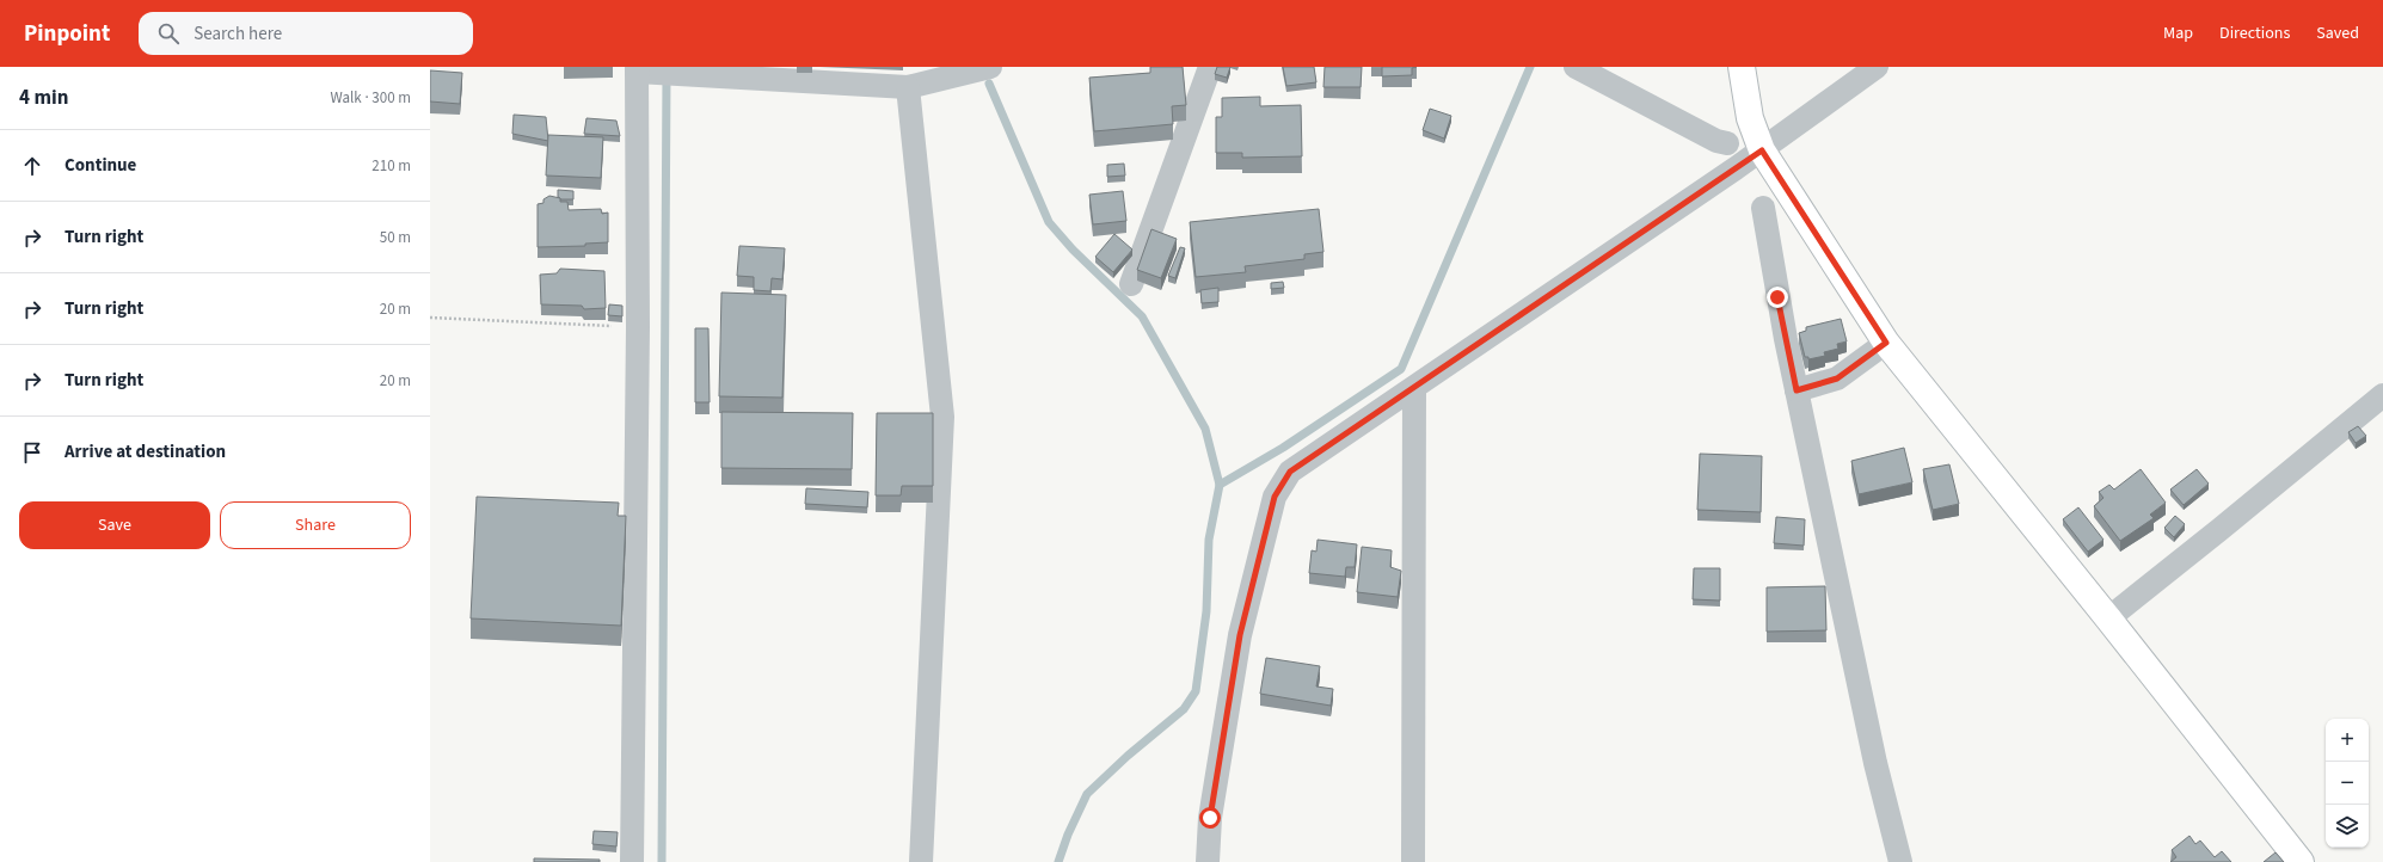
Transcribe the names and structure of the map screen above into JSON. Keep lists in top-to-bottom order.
{
  "page": {
    "header": "Pinpoint",
    "search": "Search here",
    "nav": ["Map", "Directions", "Saved"],
    "heading": ["4 min", "Walk · 300 m"],
    "list": [
      ["Continue", "210 m"],
      ["Turn right", "50 m"],
      ["Turn right", "20 m"],
      ["Turn right", "20 m"],
      "Arrive at destination"
    ],
    "buttons": ["Save", "Share"],
    "map_buttons": ["+", "−"]
  }
}
